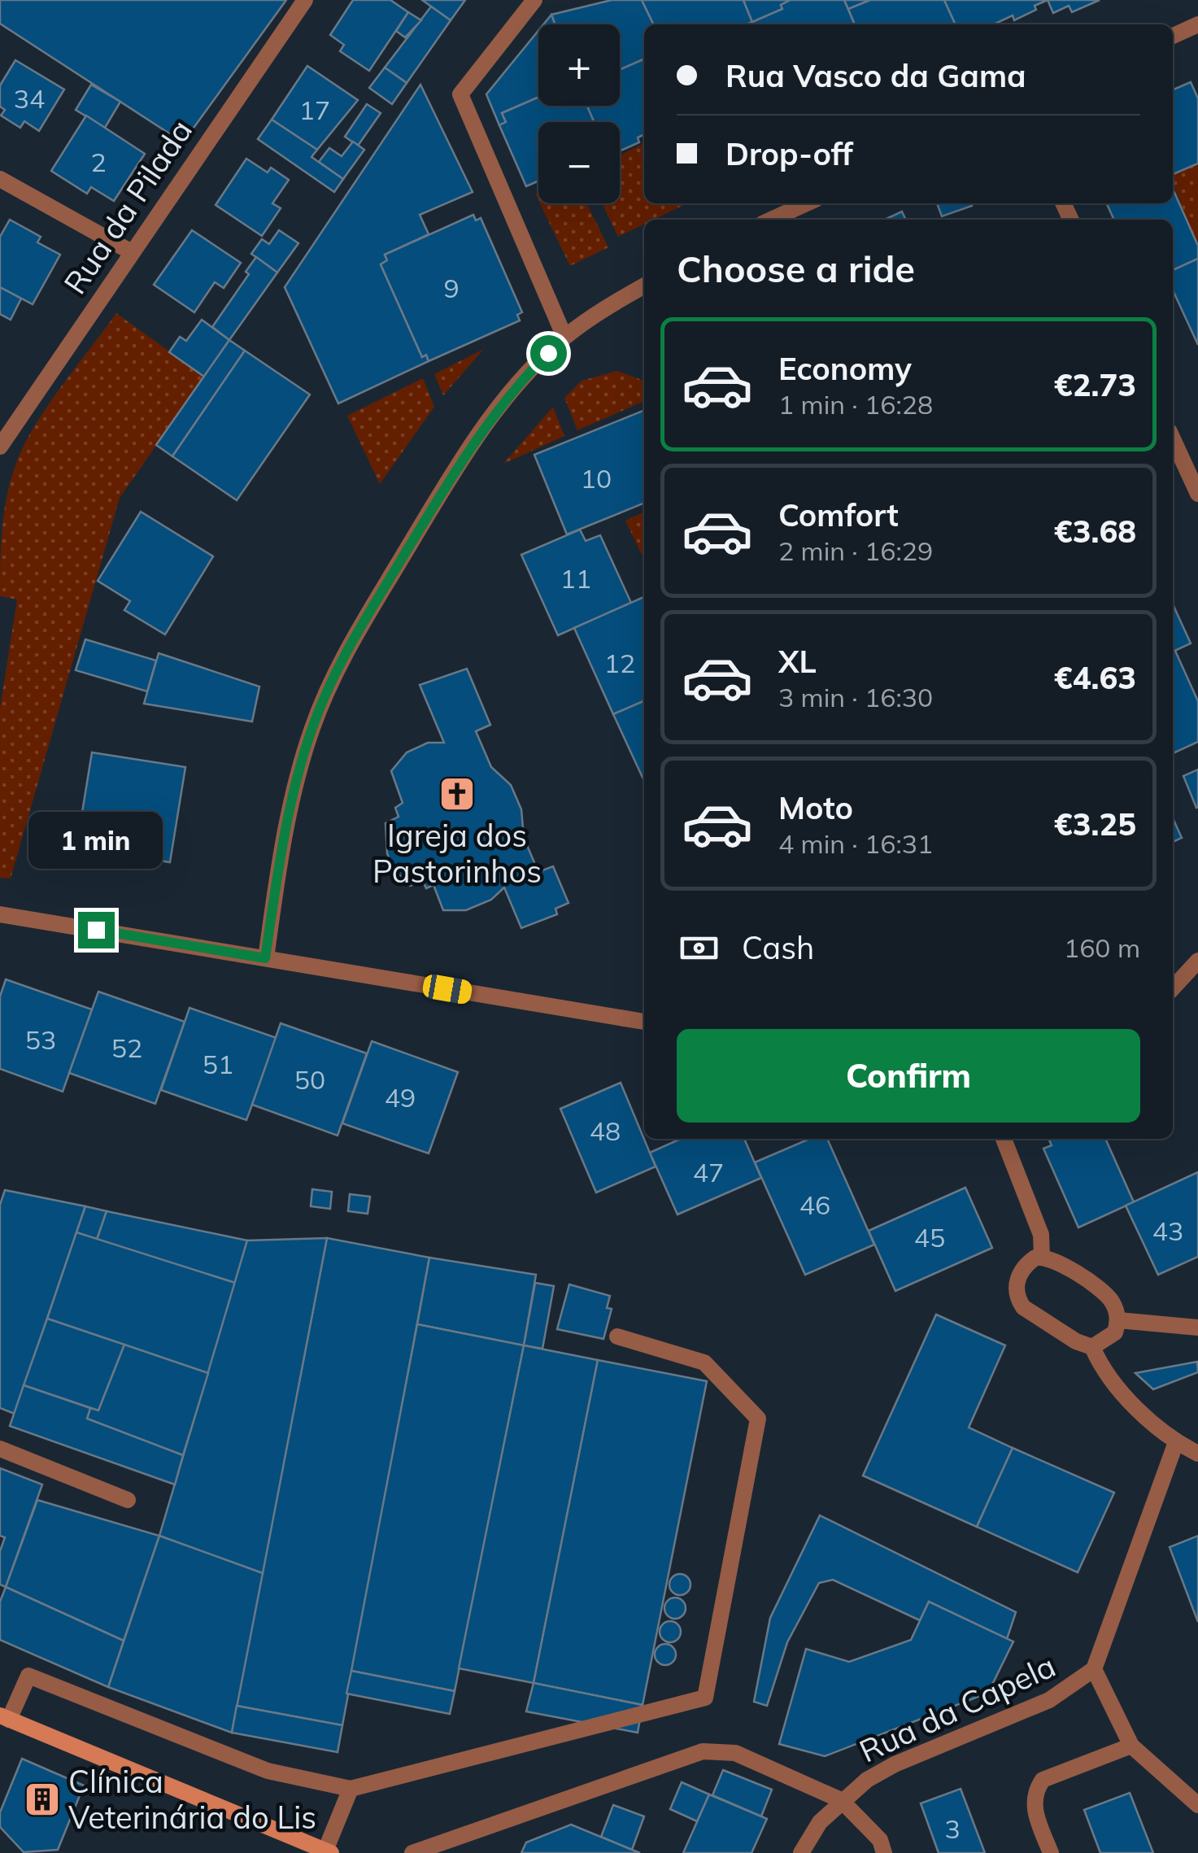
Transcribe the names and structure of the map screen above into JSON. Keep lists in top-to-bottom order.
{
  "streets": {
    "street": ["Rua da Pilada", "Rua da Capela"]
  },
  "places": {
    "church": ["Igreja dos Pastorinhos"],
    "building": ["Clínica Veterinária do Lis"]
  },
  "house_numbers": [
    "34",
    "17",
    "2",
    "9",
    "10",
    "11",
    "12",
    "53",
    "52",
    "51",
    "50",
    "49",
    "48",
    "47",
    "46",
    "43",
    "45",
    "3"
  ],
  "page": {
    "map_buttons": ["+", "−"],
    "banner": ["Rua Vasco da Gama", "Drop-off"],
    "heading": "Choose a ride",
    "list": [
      {
        "name": "Economy",
        "note": "1 min · 16:28",
        "value": "€2.73"
      },
      {
        "name": "Comfort",
        "note": "2 min · 16:29",
        "value": "€3.68"
      },
      {
        "name": "XL",
        "note": "3 min · 16:30",
        "value": "€4.63"
      },
      {
        "name": "Moto",
        "note": "4 min · 16:31",
        "value": "€3.25"
      }
    ],
    "bubble": "1 min",
    "pay": ["Cash", "160 m"],
    "buttons": "Confirm"
  }
}
